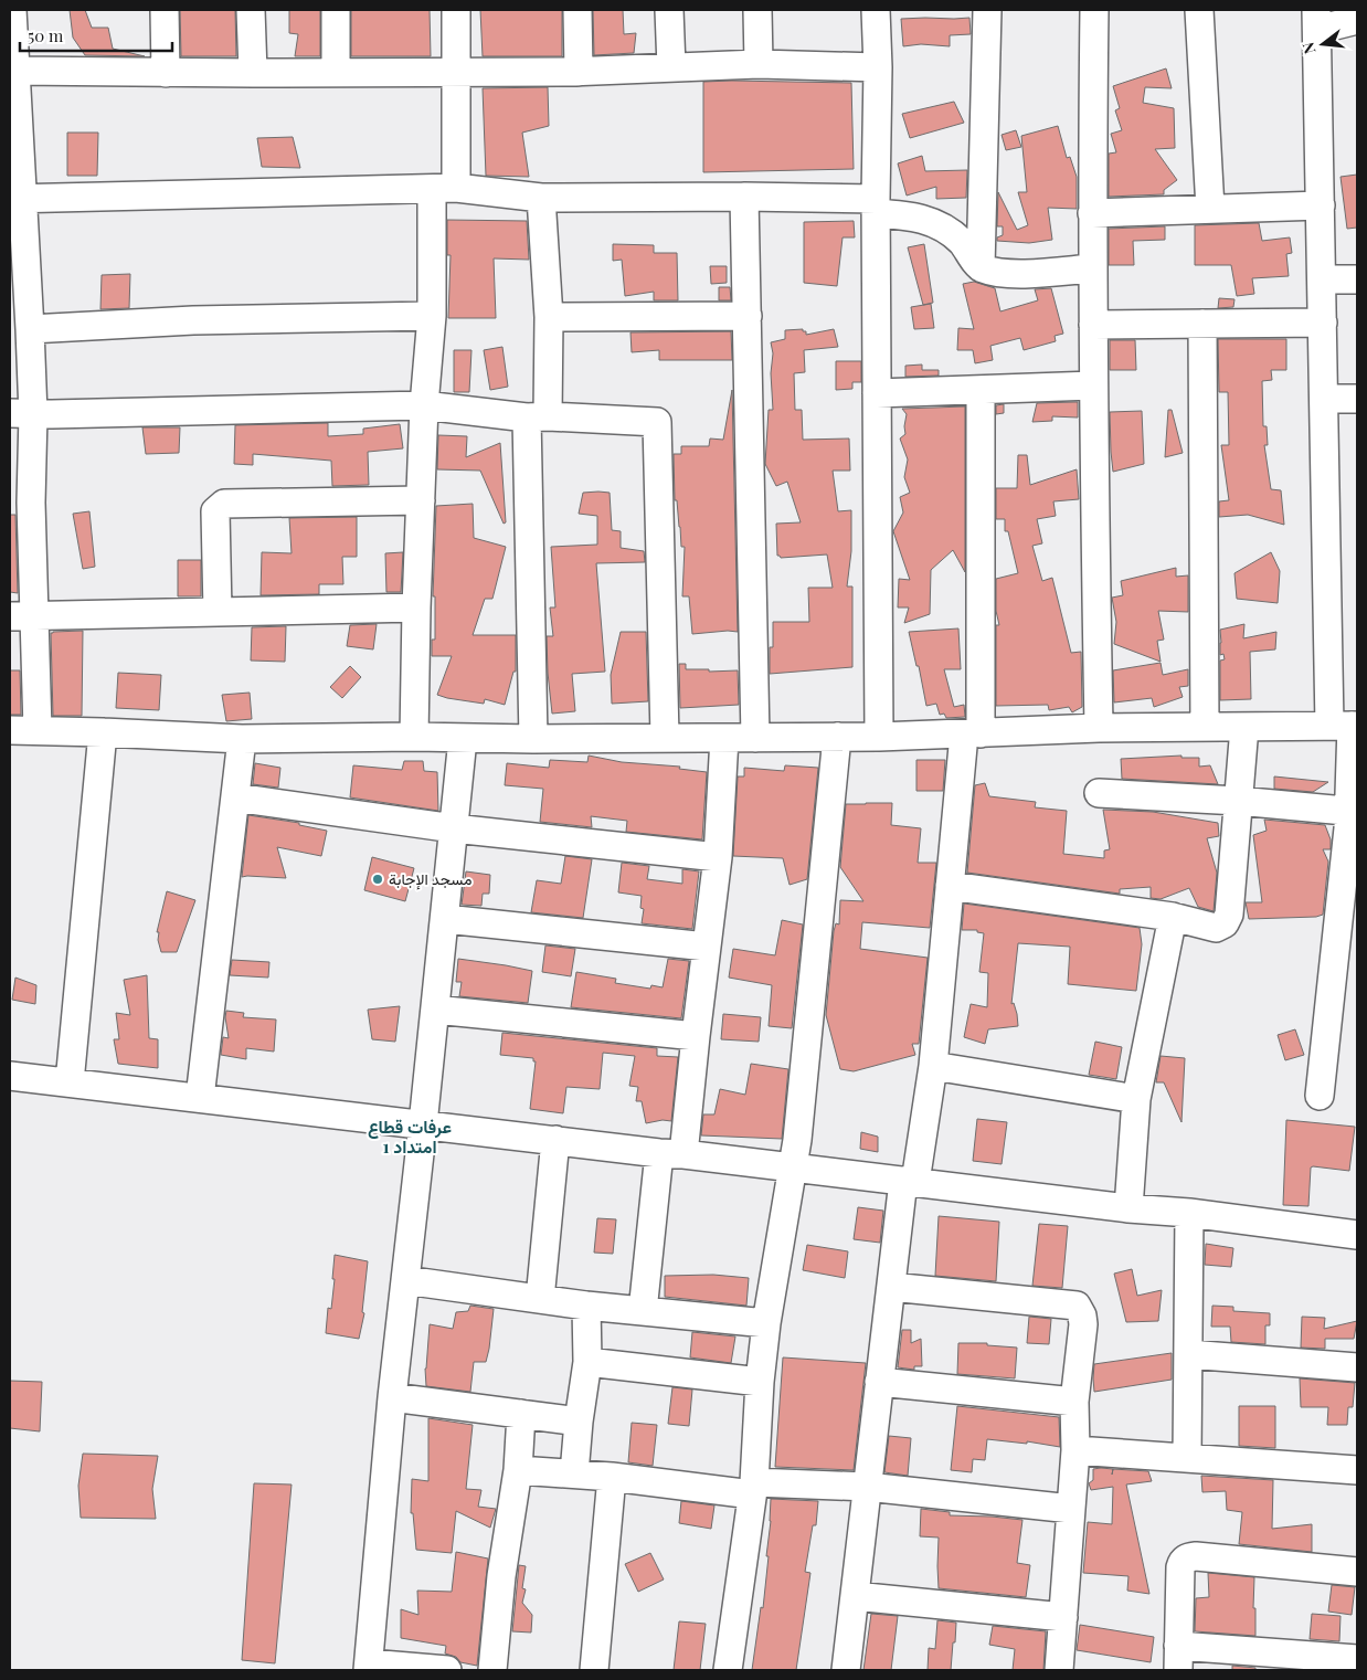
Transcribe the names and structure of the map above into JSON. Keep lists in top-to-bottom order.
{
  "districts": ["عرفات قطاع 1 امتداد"],
  "places": ["مسجد الإجابة"],
  "scale_bar": "50 m",
  "north": "left"
}
